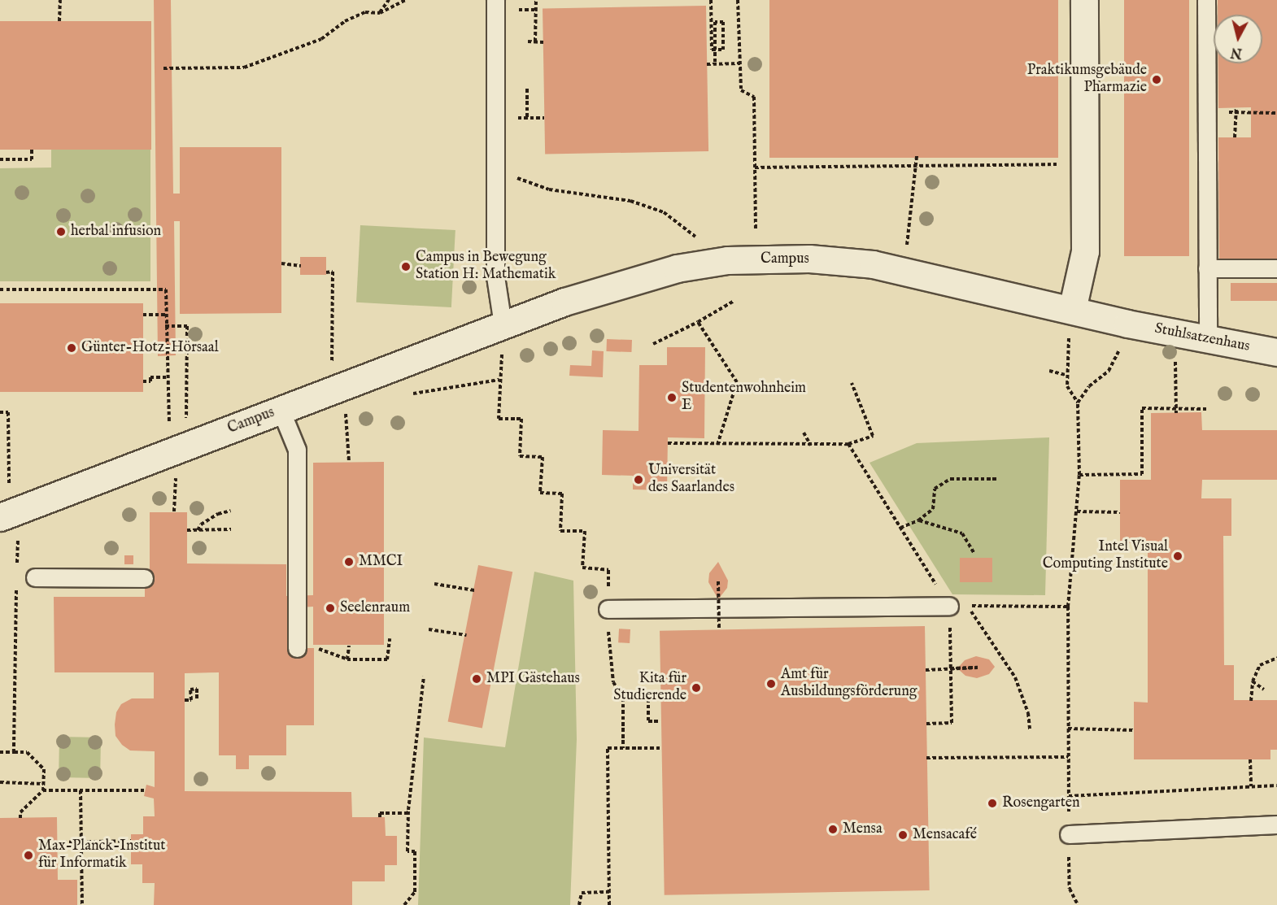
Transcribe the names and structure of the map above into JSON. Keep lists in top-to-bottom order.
{
  "streets": {
    "street": ["Campus", "Stuhlsatzenhaus"]
  },
  "crossings": [
    ["Campus", "Stuhlsatzenhaus"]
  ],
  "places": [
    "Praktikumsgebäude Pharmazie",
    "herbal infusion",
    "Campus in Bewegung Station H: Mathematik",
    "Günter-Hotz-Hörsaal",
    "Studentenwohnheim E",
    "Universität des Saarlandes",
    "Intel Visual Computing Institute",
    "MMCI",
    "Seelenraum",
    "MPI Gästehaus",
    "Amt für Ausbildungsförderung",
    "Kita für Studierende",
    "Rosengarten",
    "Mensa",
    "Mensacafé",
    "Max-Planck-Institut für Informatik"
  ],
  "north": "bottom"
}
